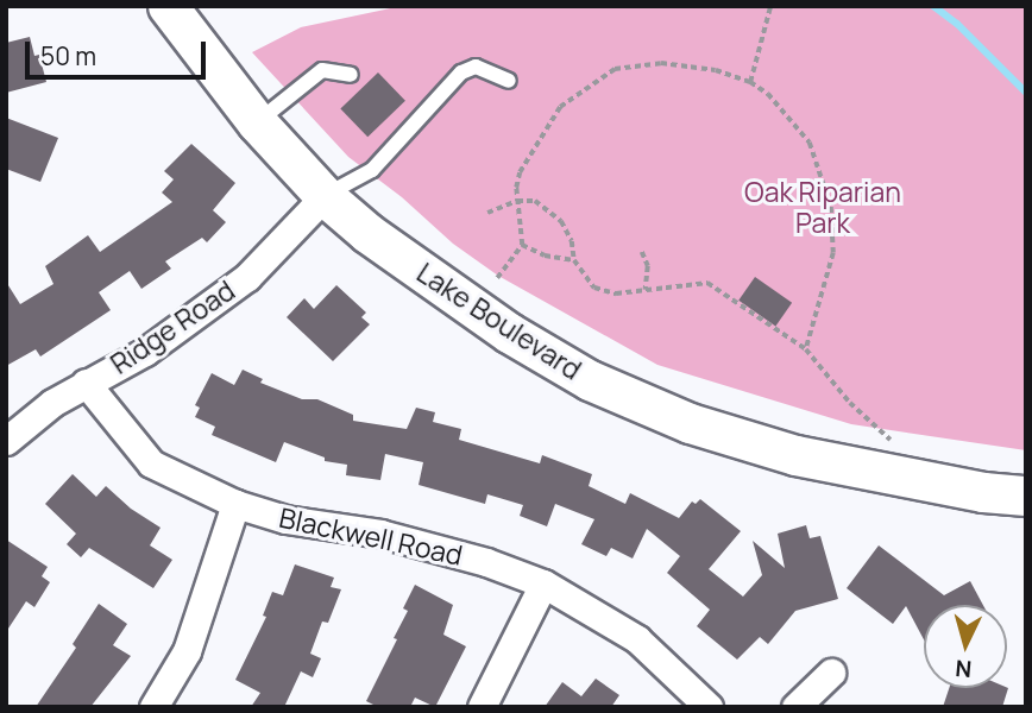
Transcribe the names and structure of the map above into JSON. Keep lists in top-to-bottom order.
{
  "streets": {
    "main road": ["Lake Boulevard"],
    "street": ["Ridge Road", "Blackwell Road"]
  },
  "crossings": [
    ["Lake Boulevard", "Ridge Road"],
    ["Ridge Road", "Blackwell Road"]
  ],
  "parks": ["Oak Riparian Park"],
  "scale_bar": "50 m",
  "north": "bottom"
}
